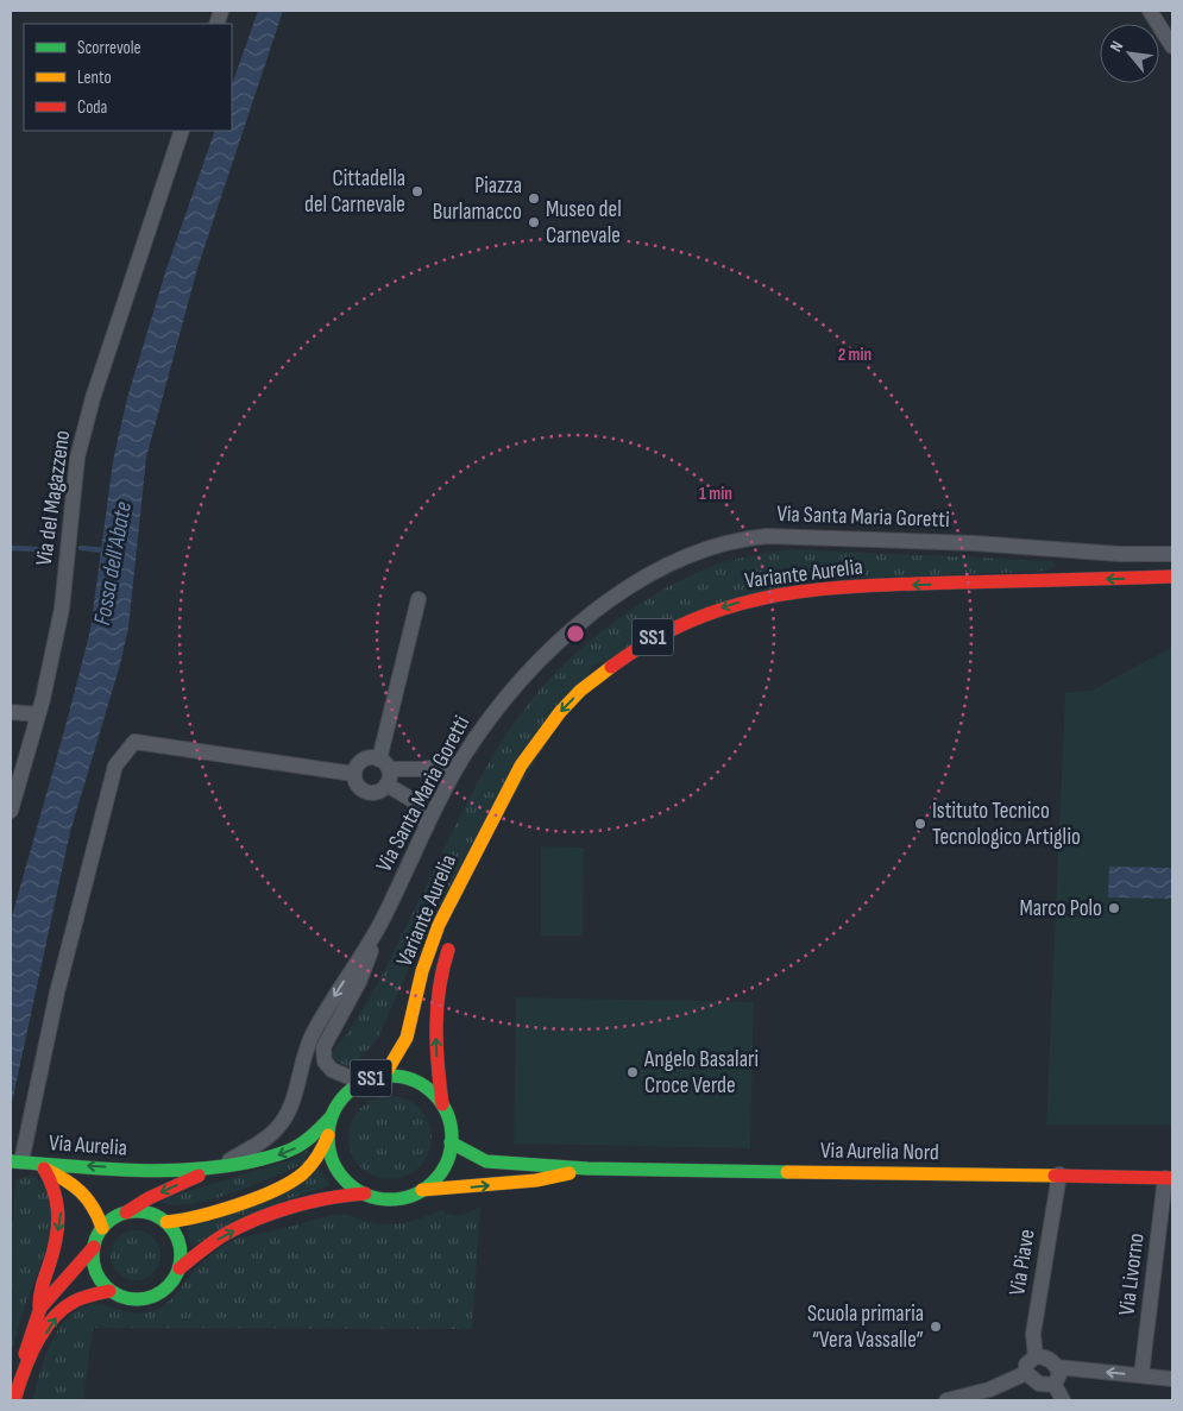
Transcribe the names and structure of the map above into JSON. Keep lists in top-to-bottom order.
{
  "streets": {
    "main road": [
      "Variante Aurelia",
      "SS1",
      "Via Aurelia",
      "Via Aurelia Nord"
    ],
    "street": [
      "Via del Magazzeno",
      "Via Santa Maria Goretti",
      "Via Piave",
      "Via Livorno"
    ]
  },
  "crossings": [
    ["Via Santa Maria Goretti", "Variante Aurelia"],
    ["Via Santa Maria Goretti", "SS1"],
    ["Via Santa Maria Goretti", "Via Aurelia"],
    ["Via Santa Maria Goretti", "Via Aurelia Nord"],
    ["Variante Aurelia", "SS1"],
    ["Variante Aurelia", "Via Aurelia"],
    ["Variante Aurelia", "Via Aurelia Nord"],
    ["SS1", "Via Aurelia"],
    ["SS1", "Via Aurelia Nord"],
    ["Via Aurelia", "Via Aurelia Nord"],
    ["Via Aurelia Nord", "Via Piave"],
    ["Via Aurelia Nord", "Via Livorno"]
  ],
  "water": ["Fossa dell'Abate"],
  "places": [
    "Cittadella del Carnevale",
    "Piazza Burlamacco",
    "Museo del Carnevale",
    "Istituto Tecnico Tecnologico Artiglio",
    "Marco Polo",
    "Angelo Basalari Croce Verde",
    "Scuola primaria “Vera Vassalle”"
  ],
  "legend": ["Scorrevole", "Lento", "Coda"],
  "north": "top left",
  "rings": ["2 min", "1 min"]
}
